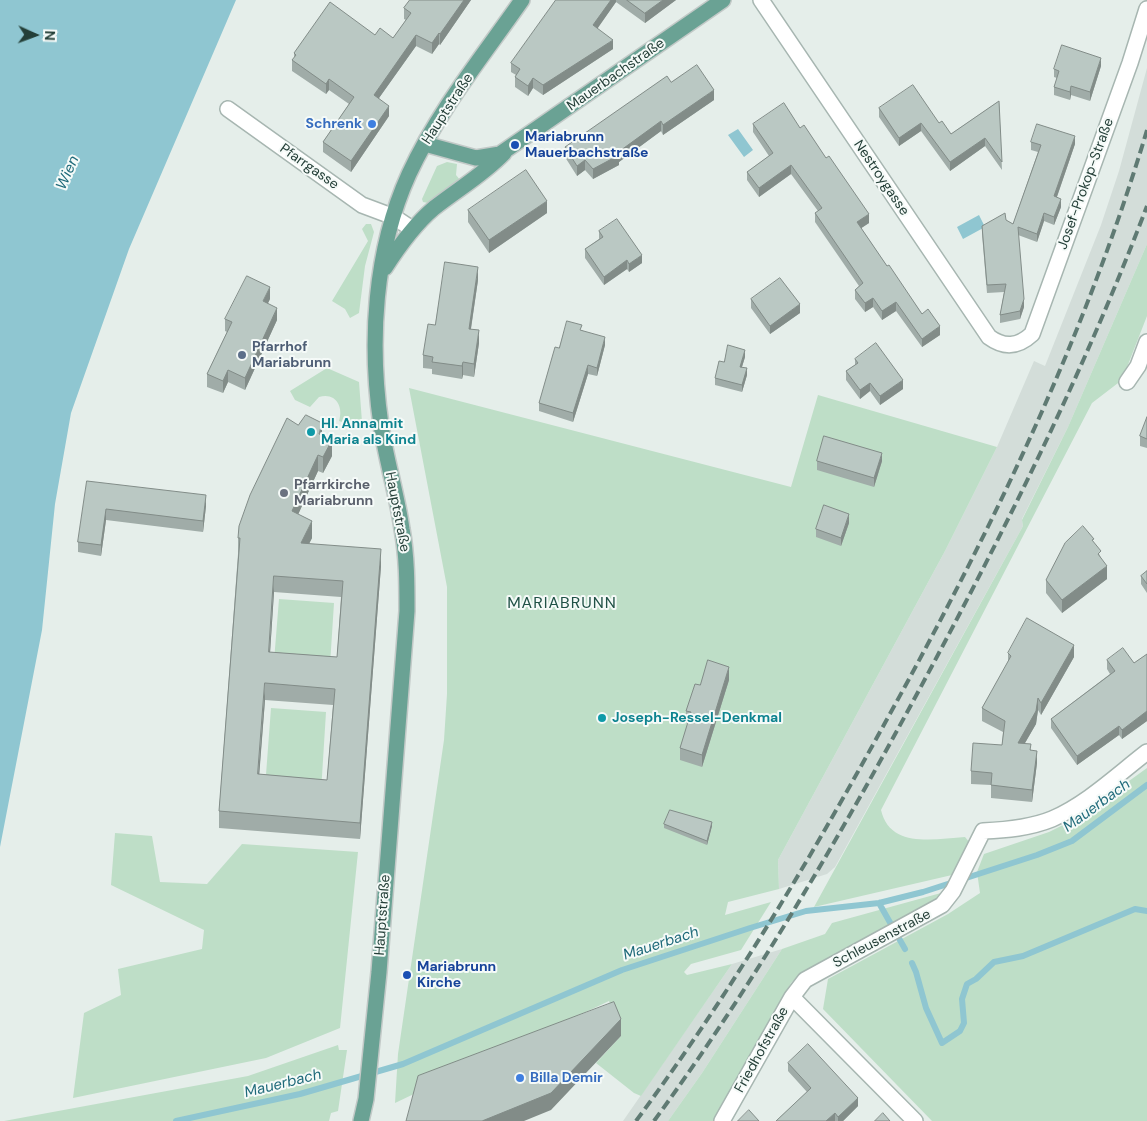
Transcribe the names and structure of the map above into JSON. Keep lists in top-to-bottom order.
{
  "streets": {
    "main road": ["Mauerbachstraße", "Hauptstraße"],
    "street": [
      "Pfarrgasse",
      "Nestroygasse",
      "Josef-Prokop-Straße",
      "Schleusenstraße",
      "Friedhofstraße"
    ]
  },
  "crossings": [
    ["Mauerbachstraße", "Hauptstraße"],
    ["Mauerbachstraße", "Pfarrgasse"],
    ["Hauptstraße", "Pfarrgasse"],
    ["Nestroygasse", "Josef-Prokop-Straße"],
    ["Schleusenstraße", "Friedhofstraße"]
  ],
  "districts": ["MARIABRUNN"],
  "water": ["Wien", "Mauerbach"],
  "places": [
    "Schrenk",
    "Mariabrunn Mauerbachstraße",
    "Pfarrhof Mariabrunn",
    "Hl. Anna mit Maria als Kind",
    "Pfarrkirche Mariabrunn",
    "Joseph-Ressel-Denkmal",
    "Mariabrunn Kirche",
    "Billa Demir"
  ],
  "north": "right"
}
